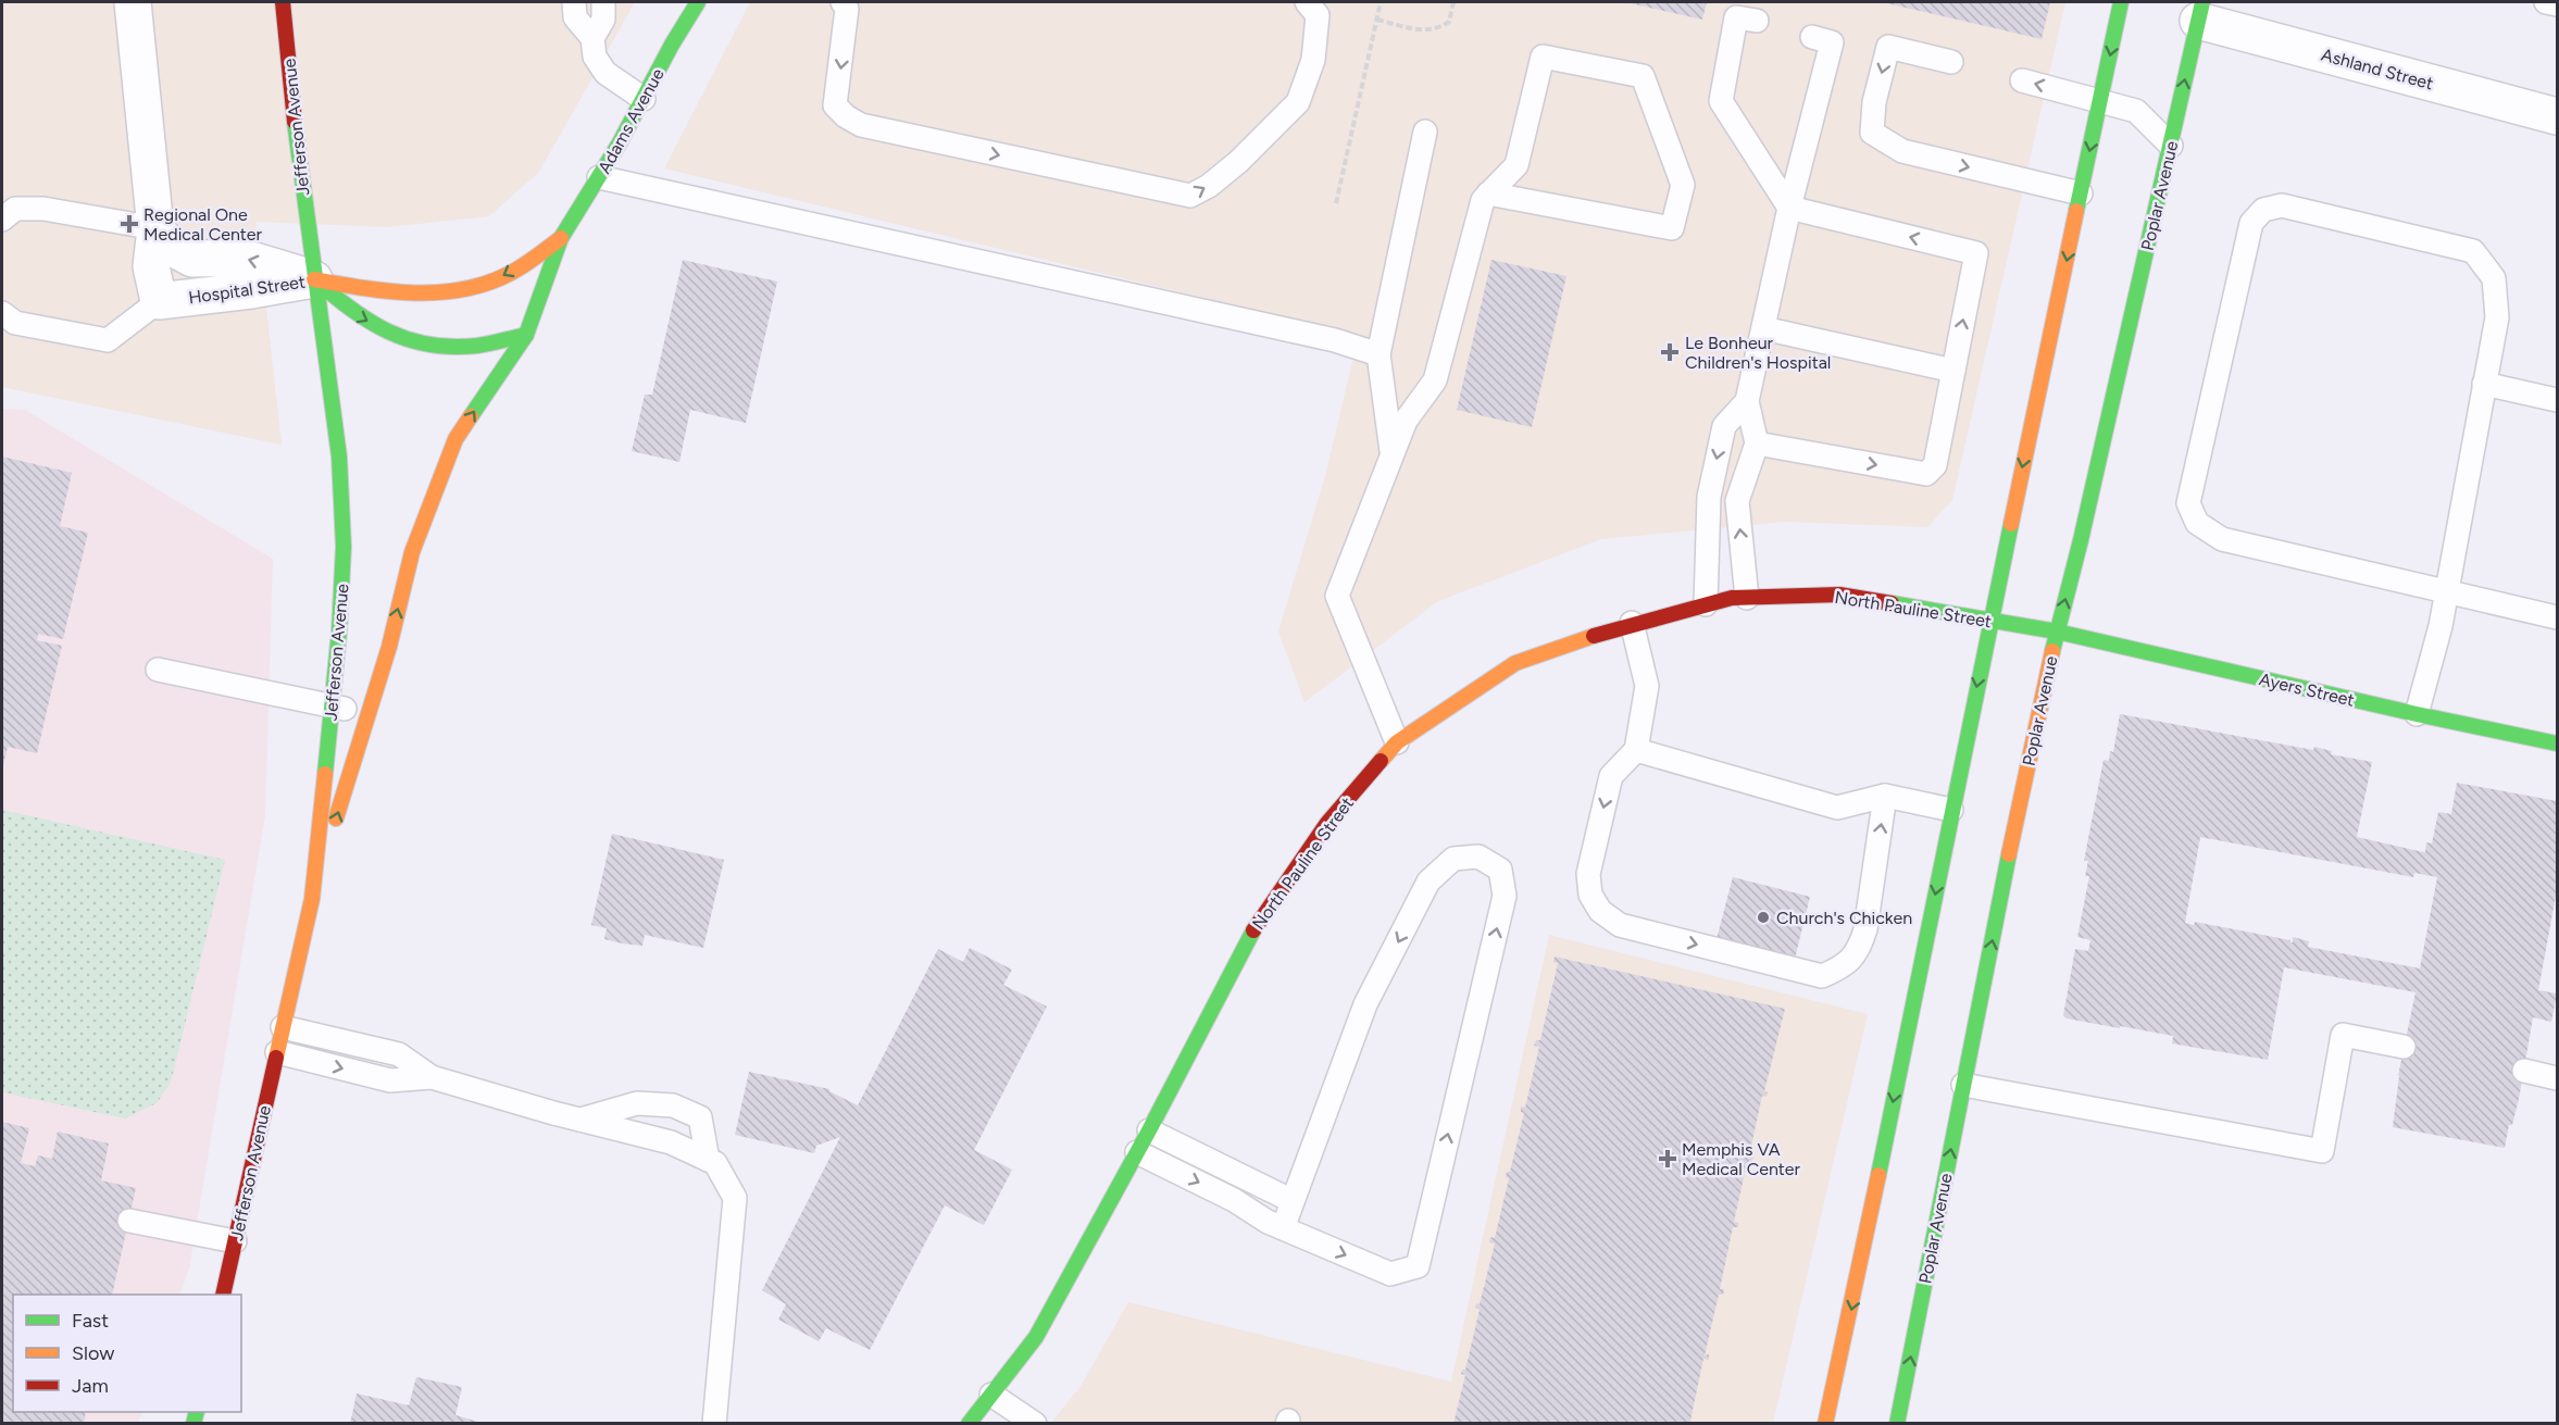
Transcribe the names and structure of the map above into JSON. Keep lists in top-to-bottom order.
{
  "streets": {
    "main road": [
      "Adams Avenue",
      "Jefferson Avenue",
      "Poplar Avenue",
      "North Pauline Street",
      "Ayers Street"
    ],
    "street": ["Ashland Street", "Hospital Street"]
  },
  "crossings": [
    ["Ashland Street", "Poplar Avenue"],
    ["Adams Avenue", "Jefferson Avenue"],
    ["Adams Avenue", "Hospital Street"],
    ["Jefferson Avenue", "Hospital Street"],
    ["Poplar Avenue", "North Pauline Street"],
    ["Poplar Avenue", "Ayers Street"],
    ["North Pauline Street", "Ayers Street"]
  ],
  "one_way": ["Hospital Street"],
  "places": {
    "health": ["Regional One Medical Center", "Le Bonheur Children's Hospital", "Memphis VA Medical Center"],
    "other": ["Church's Chicken"]
  },
  "legend": ["Fast", "Slow", "Jam"]
}
